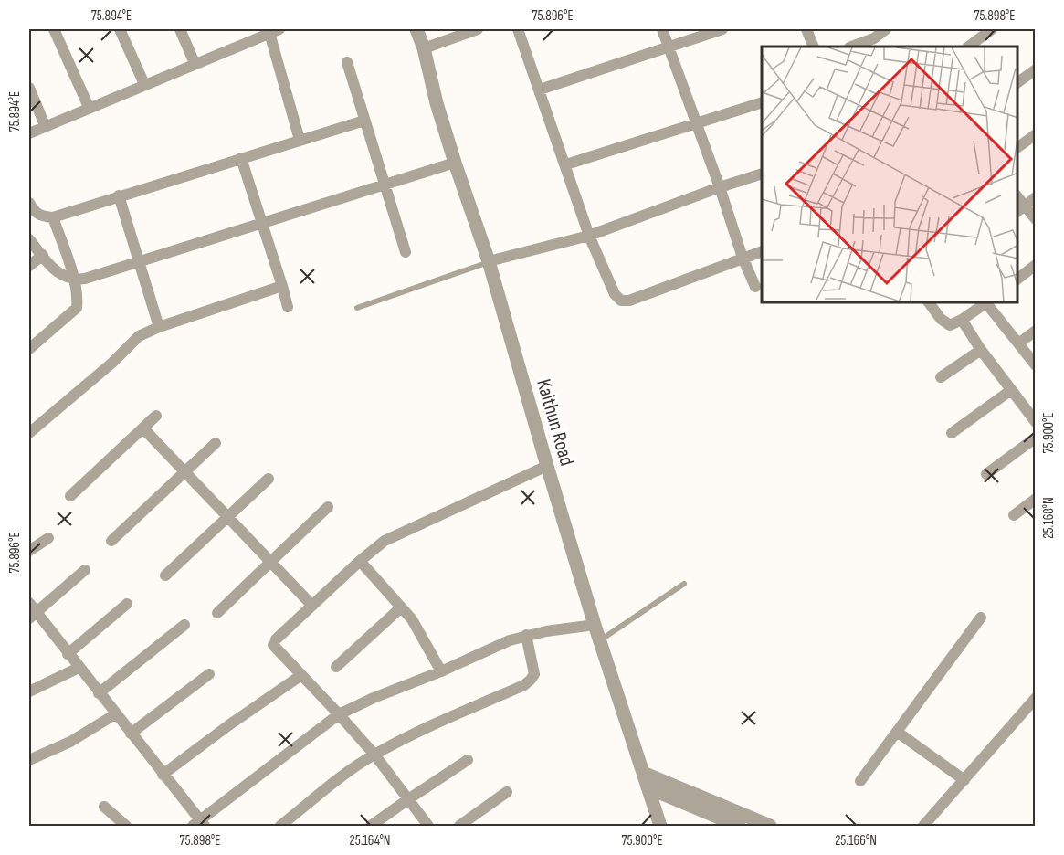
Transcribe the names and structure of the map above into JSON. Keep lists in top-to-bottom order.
{
  "streets": {
    "street": ["Kaithun Road"]
  },
  "coordinates": [
    "75.894°E",
    "75.896°E",
    "75.898°E",
    "75.900°E",
    "25.168°N",
    "25.164°N",
    "25.166°N"
  ]
}
